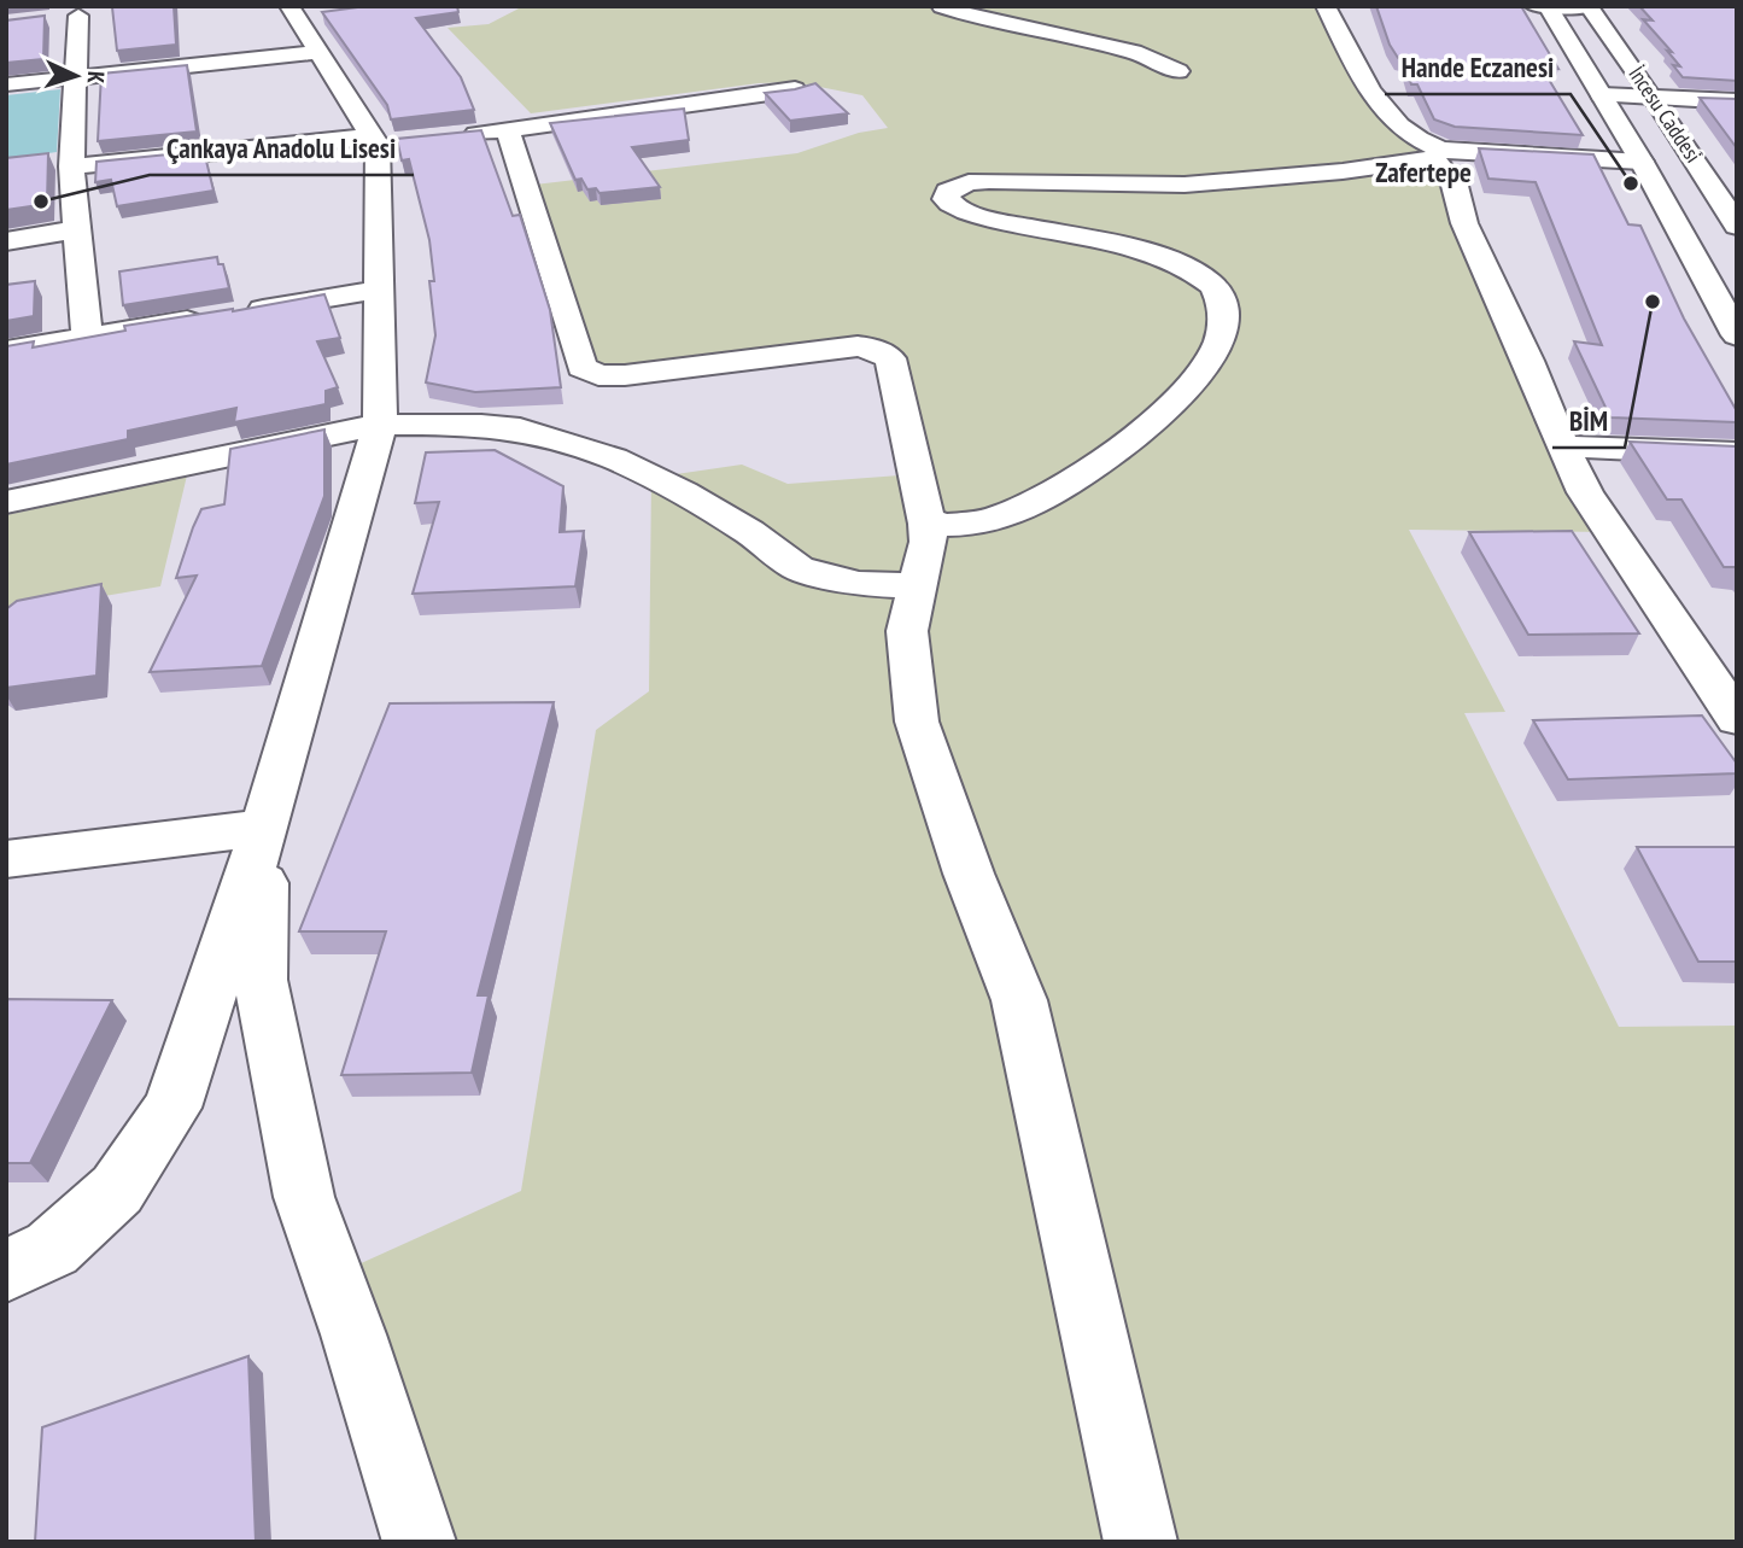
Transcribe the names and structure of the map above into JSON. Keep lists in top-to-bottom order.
{
  "streets": {
    "street": ["İncesu Caddesi"]
  },
  "districts": ["Zafertepe"],
  "places": ["Hande Eczanesi", "Çankaya Anadolu Lisesi", "BİM"],
  "north": "right"
}
